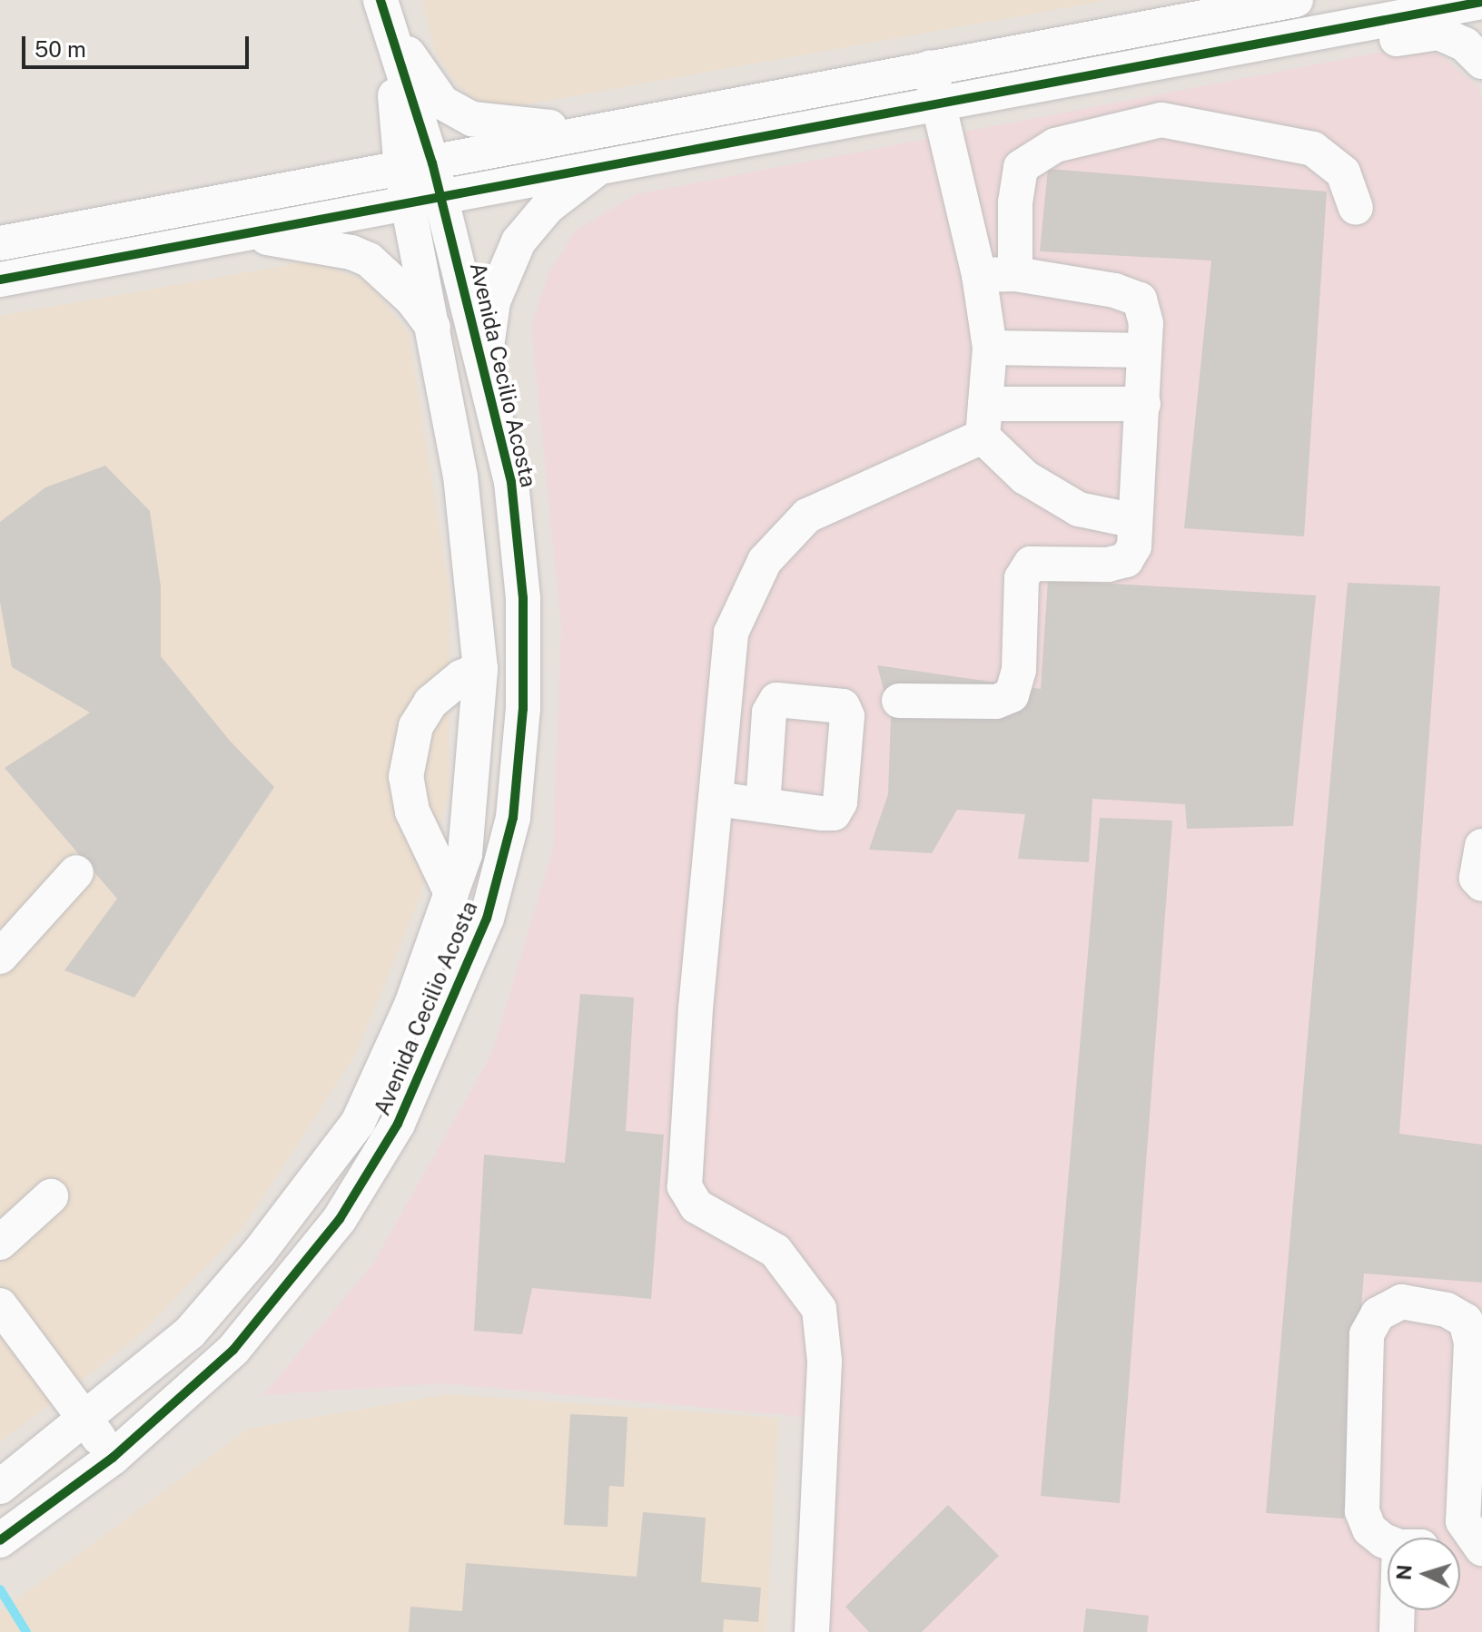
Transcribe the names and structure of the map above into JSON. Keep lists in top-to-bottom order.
{
  "streets": {
    "street": ["Avenida Cecilio Acosta"]
  },
  "scale_bar": "50 m",
  "north": "left"
}
